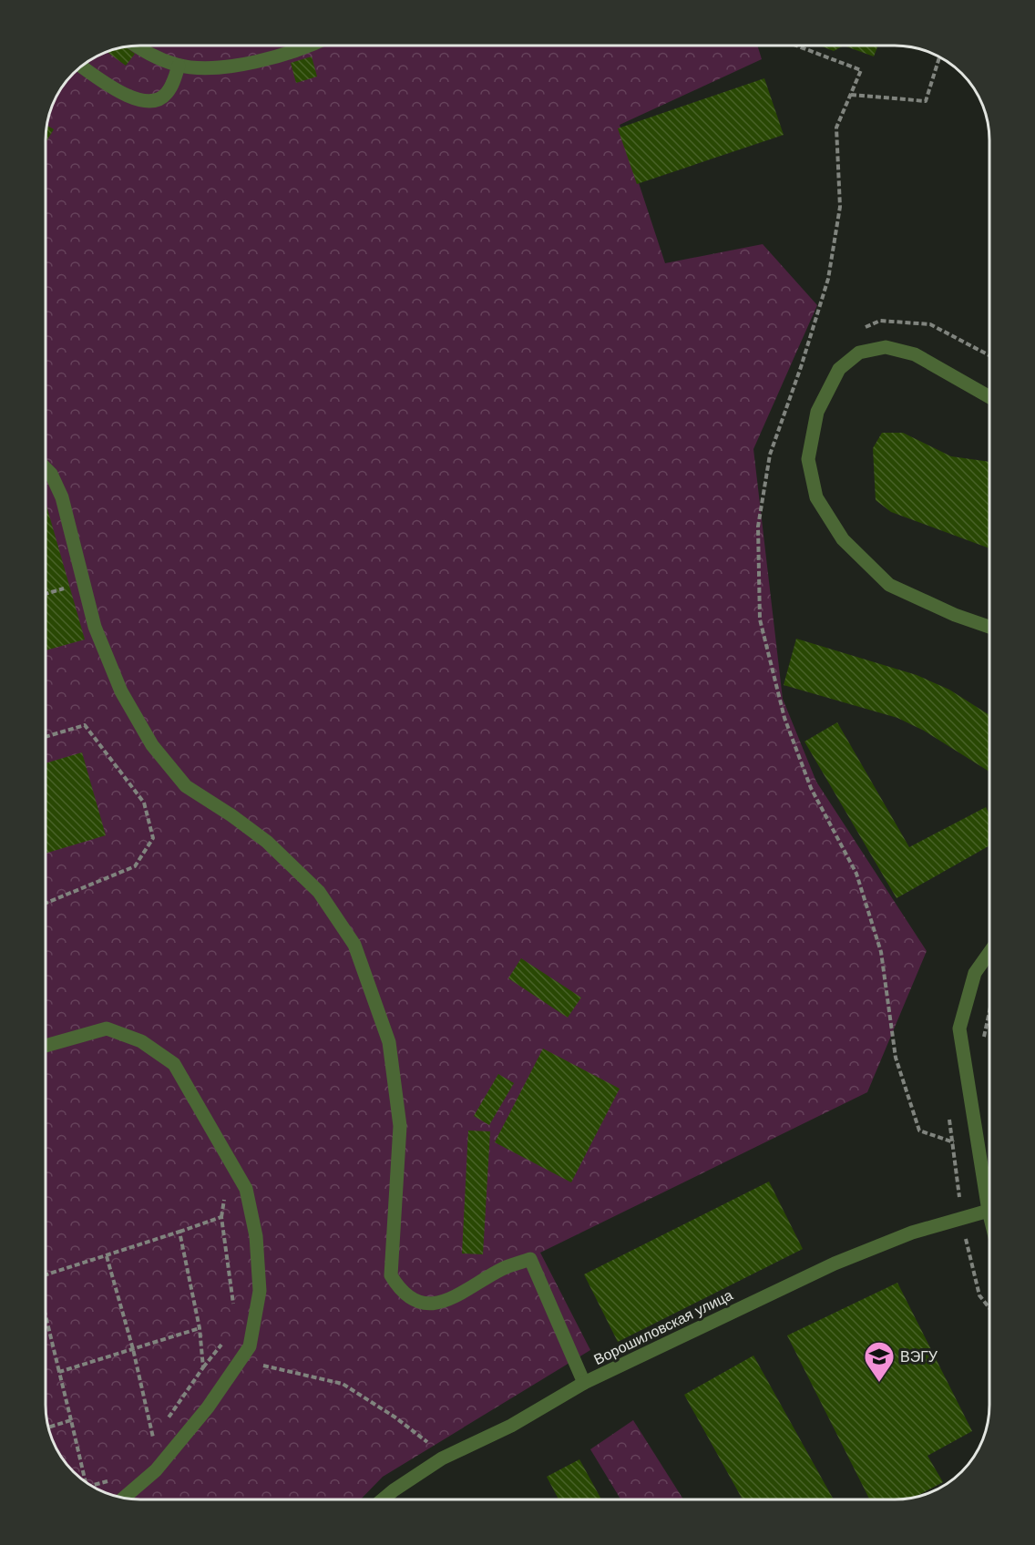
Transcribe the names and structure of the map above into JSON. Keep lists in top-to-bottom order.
{
  "streets": {
    "street": ["Ворошиловская улица"]
  },
  "places": {
    "school or university": ["ВЭГУ"]
  }
}
